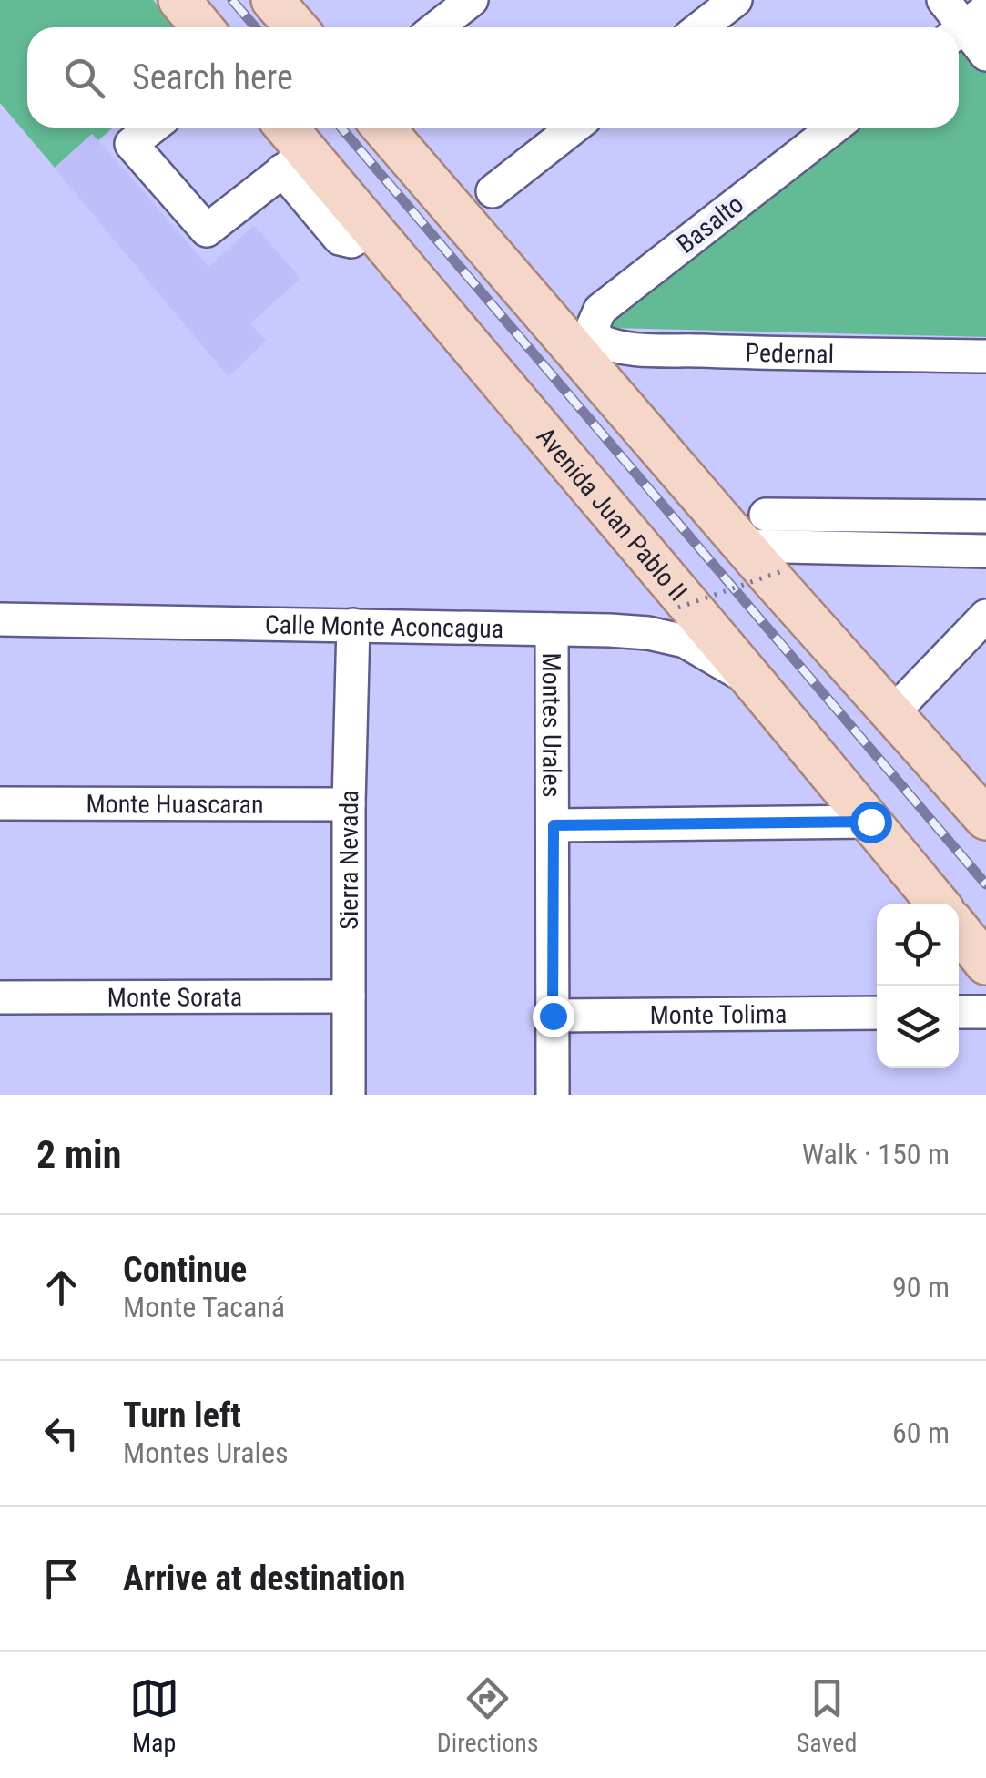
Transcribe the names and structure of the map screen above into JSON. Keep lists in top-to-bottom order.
{
  "streets": {
    "main road": ["Avenida Juan Pablo II"],
    "street": [
      "Basalto",
      "Pedernal",
      "Calle Monte Aconcagua",
      "Montes Urales",
      "Monte Huascaran",
      "Sierra Nevada",
      "Monte Sorata",
      "Monte Tolima"
    ]
  },
  "crossings": [
    ["Basalto", "Pedernal"],
    ["Avenida Juan Pablo II", "Calle Monte Aconcagua"],
    ["Calle Monte Aconcagua", "Montes Urales"],
    ["Calle Monte Aconcagua", "Sierra Nevada"],
    ["Montes Urales", "Monte Tolima"],
    ["Monte Huascaran", "Sierra Nevada"],
    ["Sierra Nevada", "Monte Sorata"]
  ],
  "page": {
    "search": "Search here",
    "heading": ["2 min", "Walk · 150 m"],
    "list": [
      ["Continue", "Monte Tacaná", "90 m"],
      ["Turn left", "Montes Urales", "60 m"],
      "Arrive at destination"
    ],
    "nav": ["Map", "Directions", "Saved"]
  }
}
